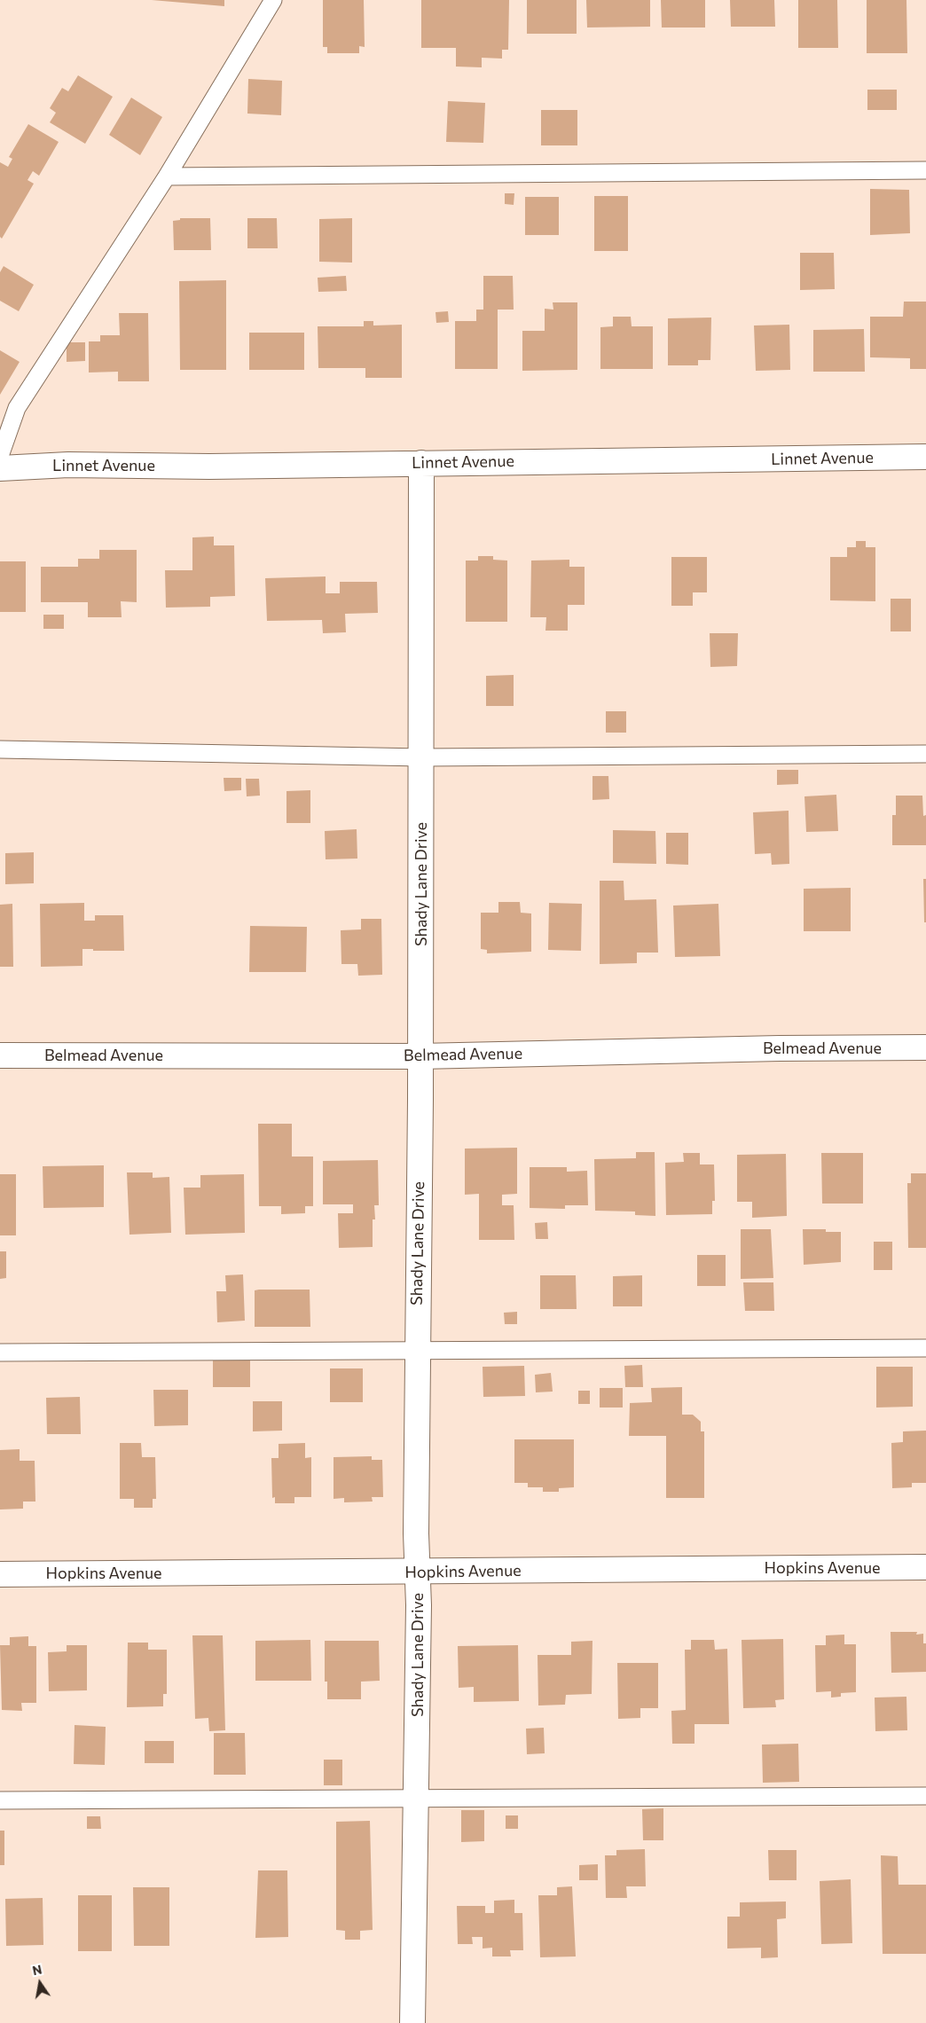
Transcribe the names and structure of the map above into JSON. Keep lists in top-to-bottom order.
{
  "streets": {
    "street": [
      "Linnet Avenue",
      "Shady Lane Drive",
      "Belmead Avenue",
      "Hopkins Avenue"
    ]
  },
  "crossings": [
    ["Linnet Avenue", "Shady Lane Drive"],
    ["Shady Lane Drive", "Belmead Avenue"],
    ["Shady Lane Drive", "Hopkins Avenue"]
  ],
  "north": "top"
}
